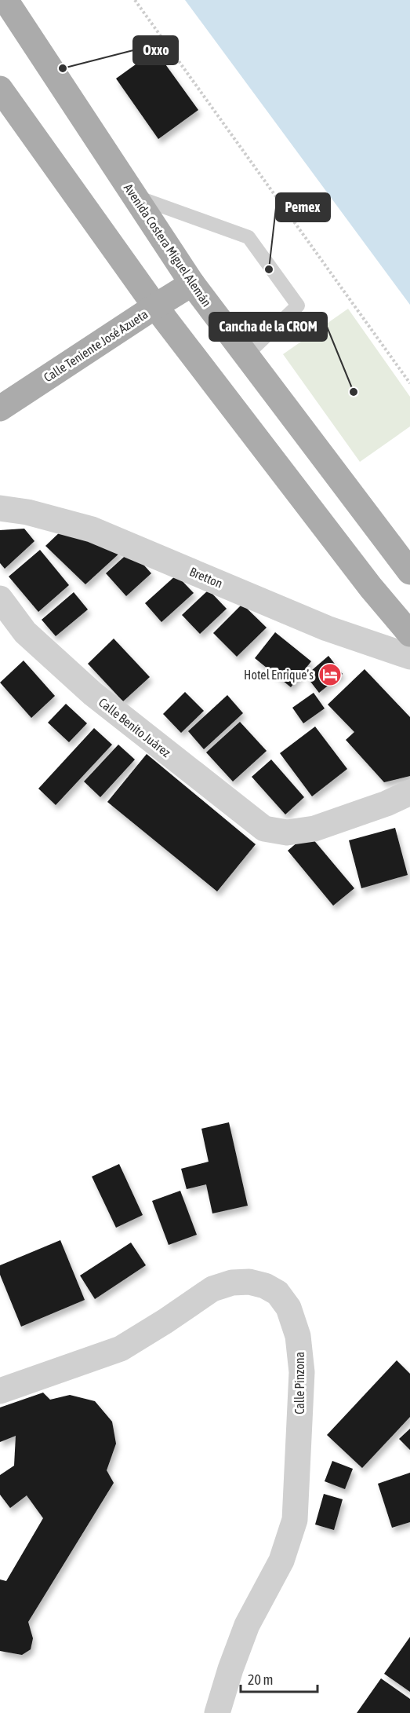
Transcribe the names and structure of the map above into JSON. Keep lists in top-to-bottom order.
{
  "streets": {
    "main road": ["Avenida Costera Miguel Alemán", "Calle Teniente José Azueta"],
    "street": ["Bretton", "Calle Benito Juárez", "Calle Pinzona"]
  },
  "crossings": [
    ["Avenida Costera Miguel Alemán", "Calle Teniente José Azueta"]
  ],
  "places": {
    "other": ["Oxxo", "Pemex", "Cancha de la CROM"],
    "hotel": ["Hotel Enrique’s"]
  },
  "scale_bar": "20 m"
}
